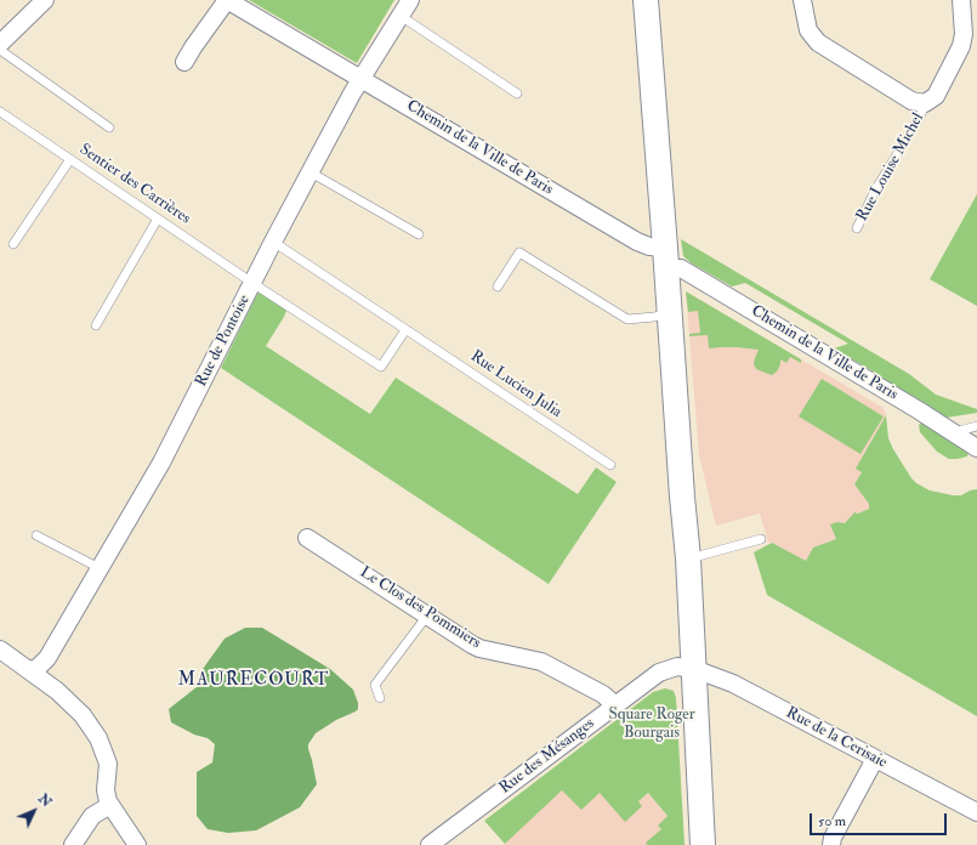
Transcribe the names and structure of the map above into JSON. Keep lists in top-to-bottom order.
{
  "streets": {
    "street": [
      "Chemin de la Ville de Paris",
      "Rue Louise Michel",
      "Rue de Pontoise",
      "Le Clos des Pommiers",
      "Rue de la Cerisaie",
      "Rue des Mésanges"
    ],
    "lane": ["Sentier des Carrières", "Rue Lucien Julia"]
  },
  "crossings": [
    ["Chemin de la Ville de Paris", "Rue de Pontoise"],
    ["Sentier des Carrières", "Rue de Pontoise"],
    ["Rue de Pontoise", "Rue Lucien Julia"],
    ["Le Clos des Pommiers", "Rue des Mésanges"],
    ["Rue de la Cerisaie", "Rue des Mésanges"]
  ],
  "districts": ["MAURECOURT"],
  "parks": ["Square Roger Bourgais"],
  "scale_bar": "50 m",
  "north": "top right"
}
